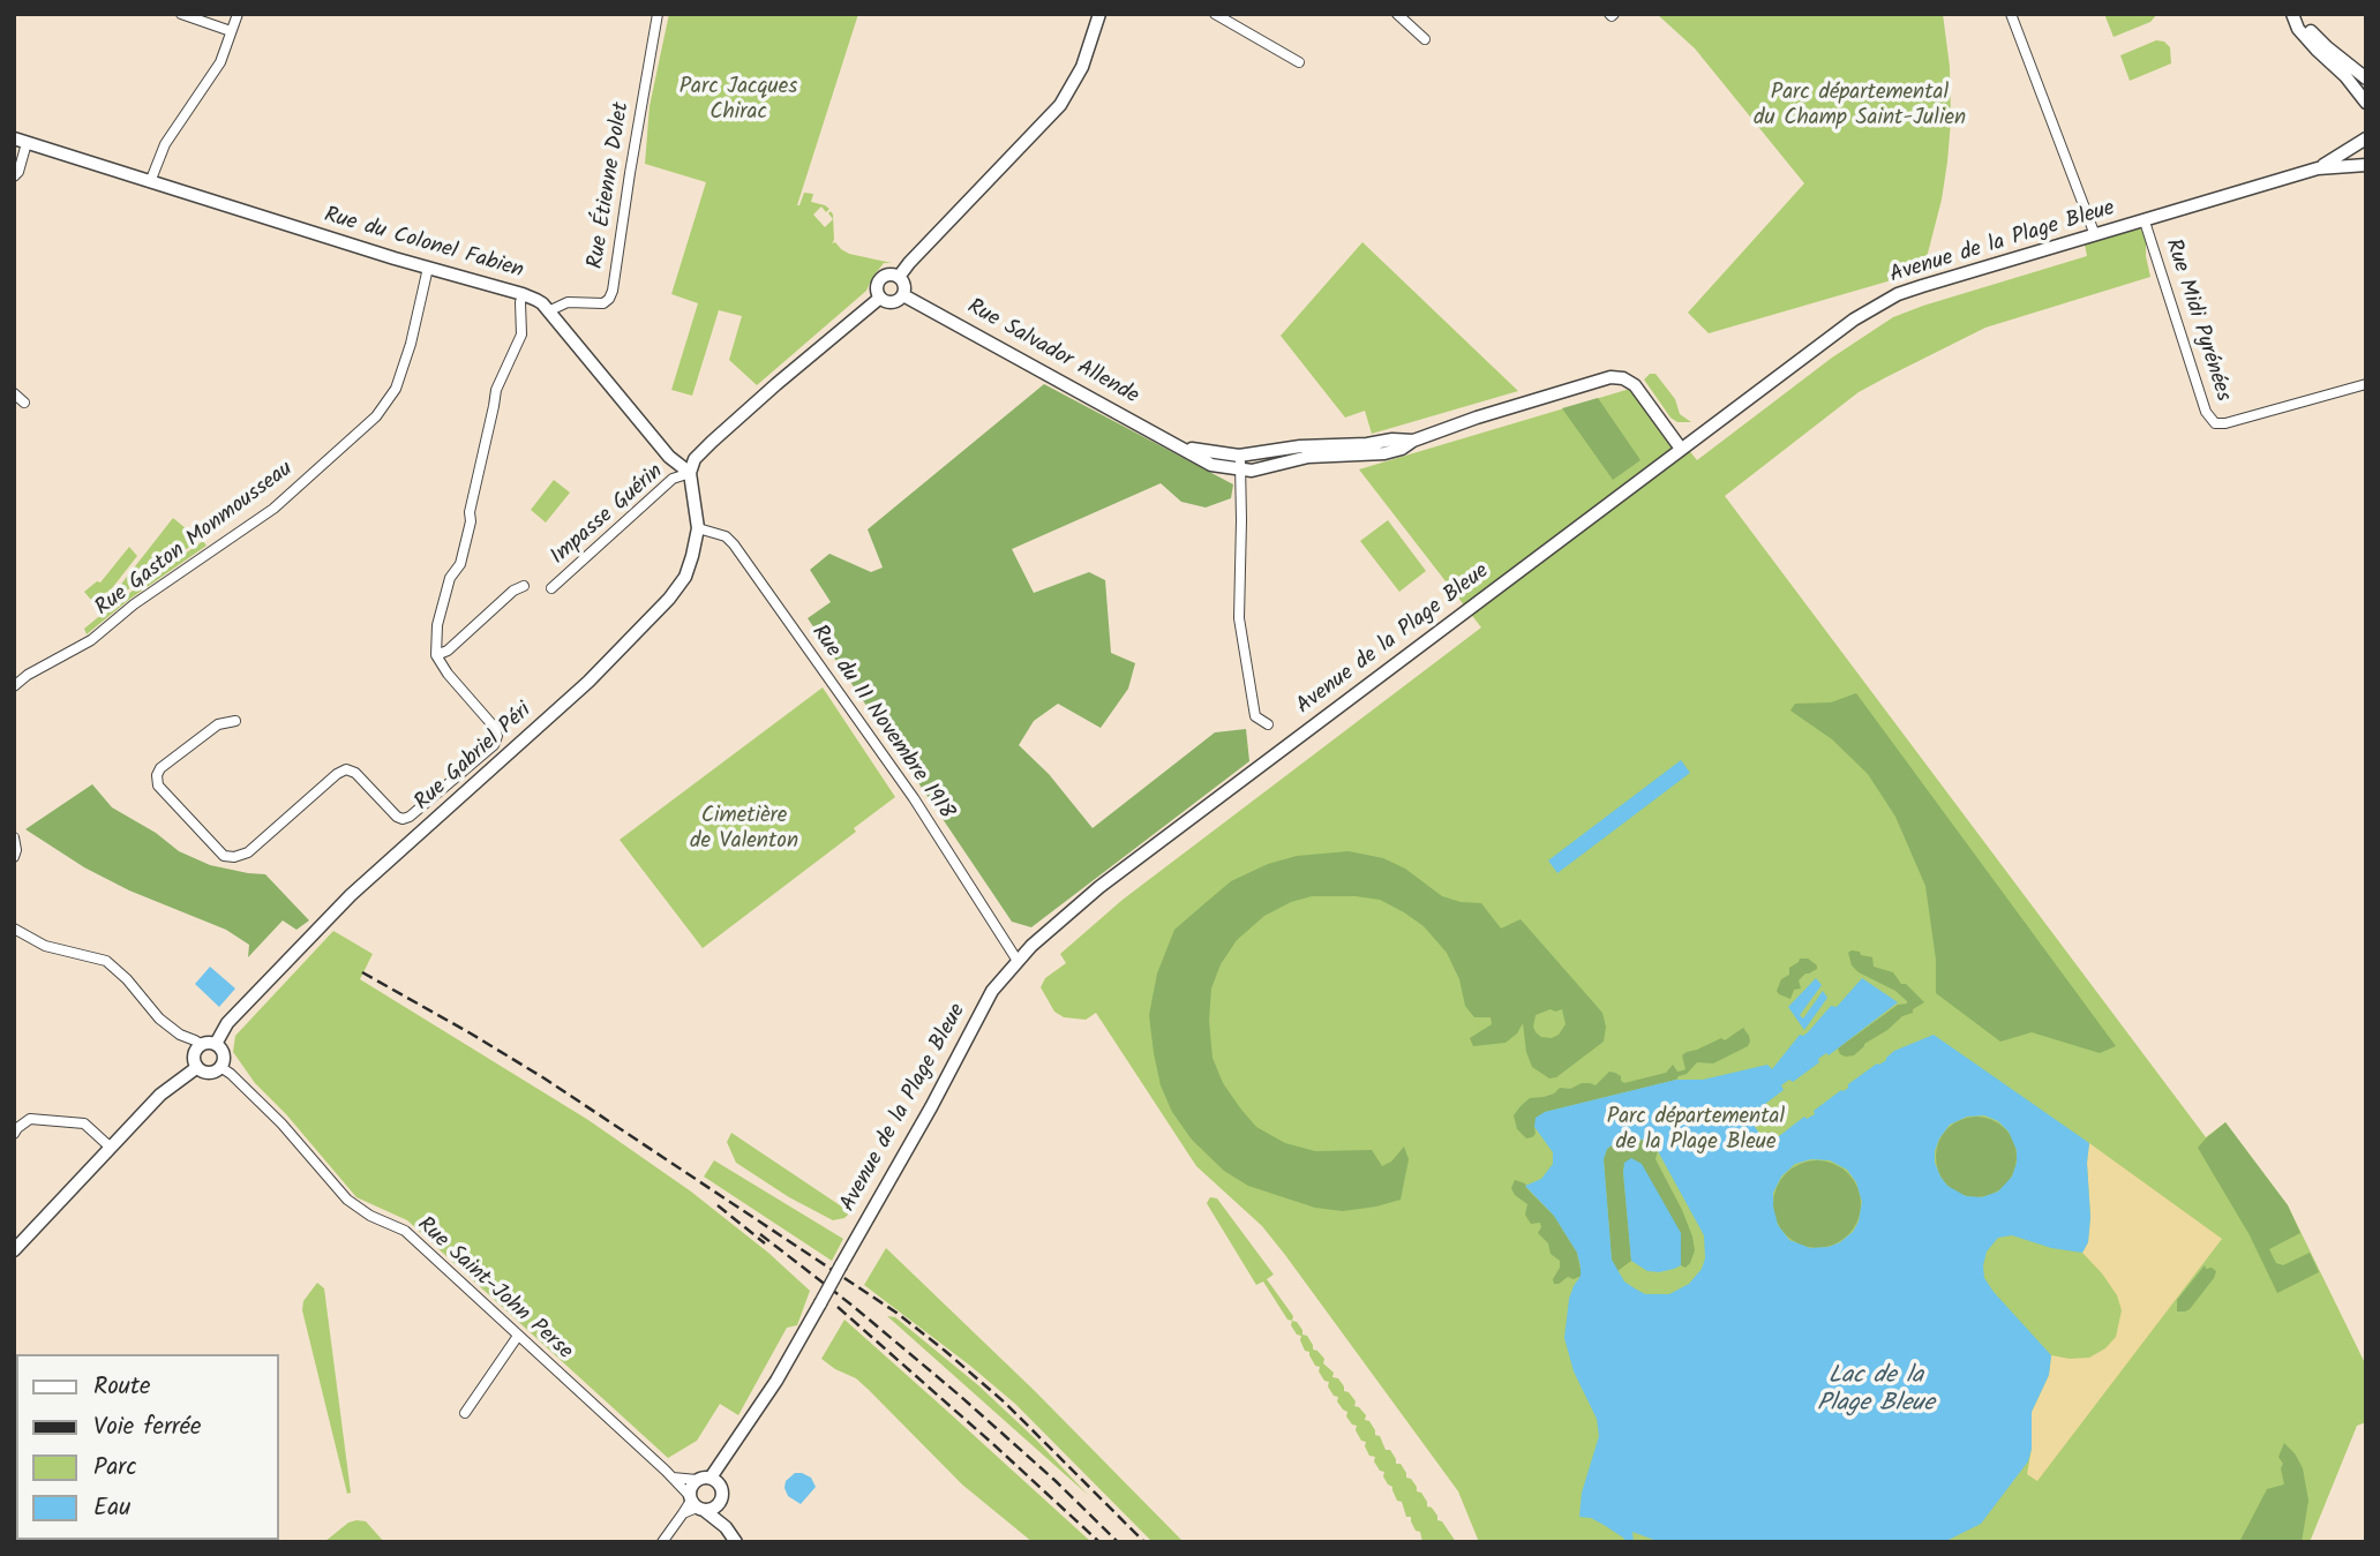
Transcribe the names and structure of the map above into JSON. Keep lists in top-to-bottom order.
{
  "streets": {
    "street": [
      "Rue Étienne Dolet",
      "Avenue de la Plage Bleue",
      "Rue du Colonel Fabien",
      "Rue Midi Pyrénées",
      "Rue Salvador Allende",
      "Impasse Guérin",
      "Rue Gaston Monmousseau",
      "Rue du 11 Novembre 1918",
      "Rue Gabriel Péri",
      "Rue Saint-John Perse"
    ]
  },
  "crossings": [
    ["Rue Étienne Dolet", "Rue du Colonel Fabien"],
    ["Avenue de la Plage Bleue", "Rue Midi Pyrénées"],
    ["Avenue de la Plage Bleue", "Rue Salvador Allende"],
    ["Avenue de la Plage Bleue", "Rue du 11 Novembre 1918"],
    ["Avenue de la Plage Bleue", "Rue Saint-John Perse"],
    ["Rue du Colonel Fabien", "Impasse Guérin"],
    ["Rue du Colonel Fabien", "Rue Gaston Monmousseau"],
    ["Rue du Colonel Fabien", "Rue Gabriel Péri"],
    ["Impasse Guérin", "Rue Gabriel Péri"],
    ["Rue du 11 Novembre 1918", "Rue Gabriel Péri"],
    ["Rue Gabriel Péri", "Rue Saint-John Perse"]
  ],
  "water": ["Lac de la Plage Bleue"],
  "parks": [
    "Parc Jacques Chirac",
    "Parc départemental du Champ Saint-Julien",
    "Cimetière de Valenton",
    "Parc départemental de la Plage Bleue"
  ],
  "legend": [
    "Route",
    "Voie ferrée",
    "Parc",
    "Eau"
  ]
}
